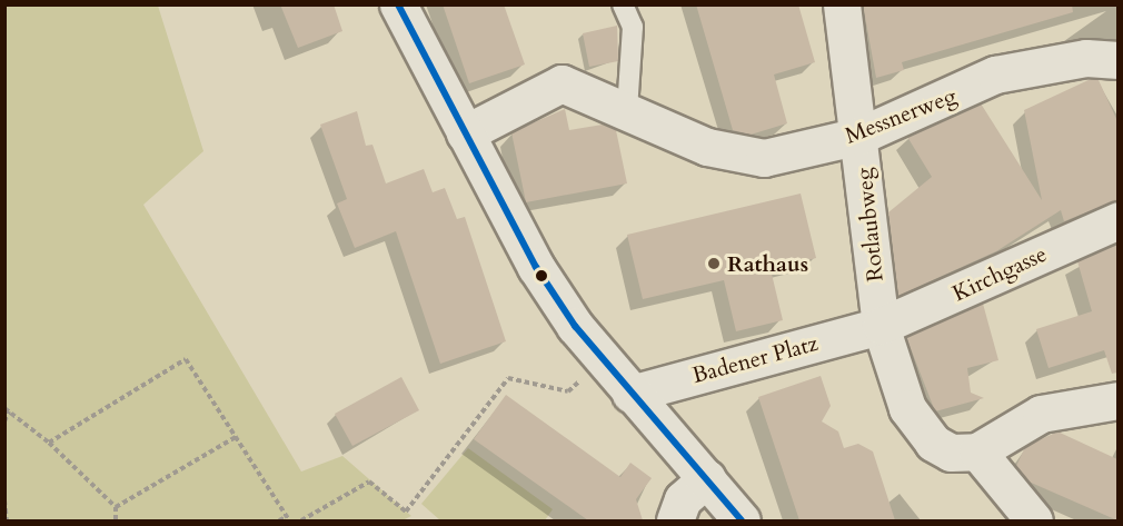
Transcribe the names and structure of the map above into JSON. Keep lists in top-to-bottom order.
{
  "streets": {
    "street": [
      "Messnerweg",
      "Rotlaubweg",
      "Kirchgasse",
      "Badener Platz"
    ]
  },
  "crossings": [
    ["Messnerweg", "Rotlaubweg"],
    ["Rotlaubweg", "Kirchgasse"],
    ["Rotlaubweg", "Badener Platz"],
    ["Kirchgasse", "Badener Platz"]
  ],
  "places": ["Rathaus"]
}
